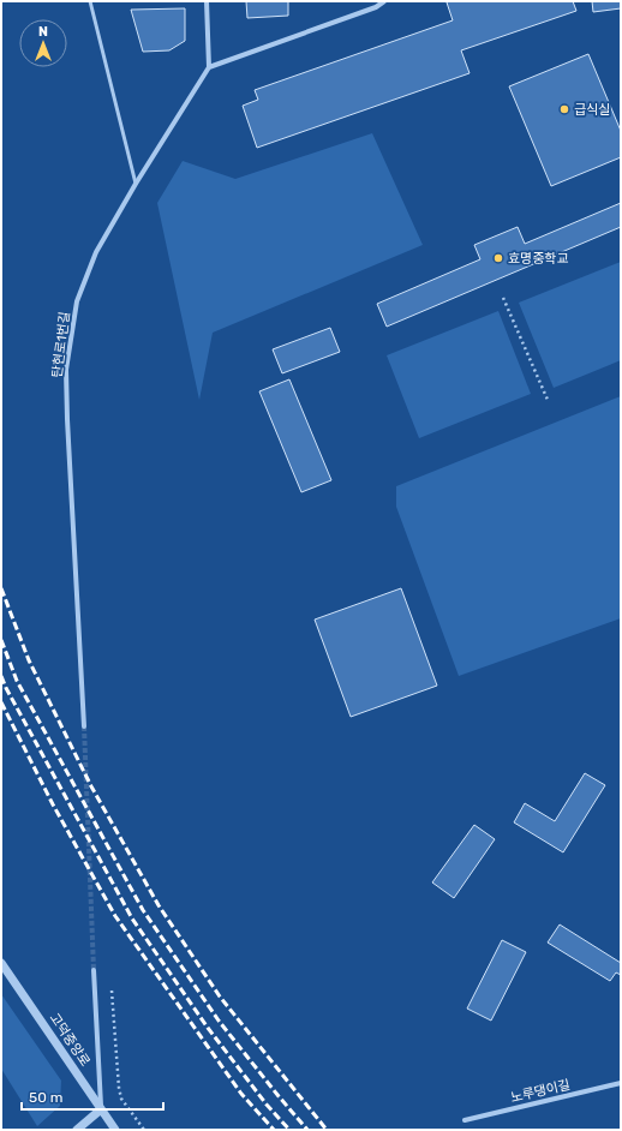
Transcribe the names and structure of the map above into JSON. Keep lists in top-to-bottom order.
{
  "streets": {
    "street": ["탄현로1번길", "고덕중앙로", "노루댕이길"]
  },
  "places": ["급식실", "효명중학교"],
  "scale_bar": "50 m",
  "north": "top"
}
